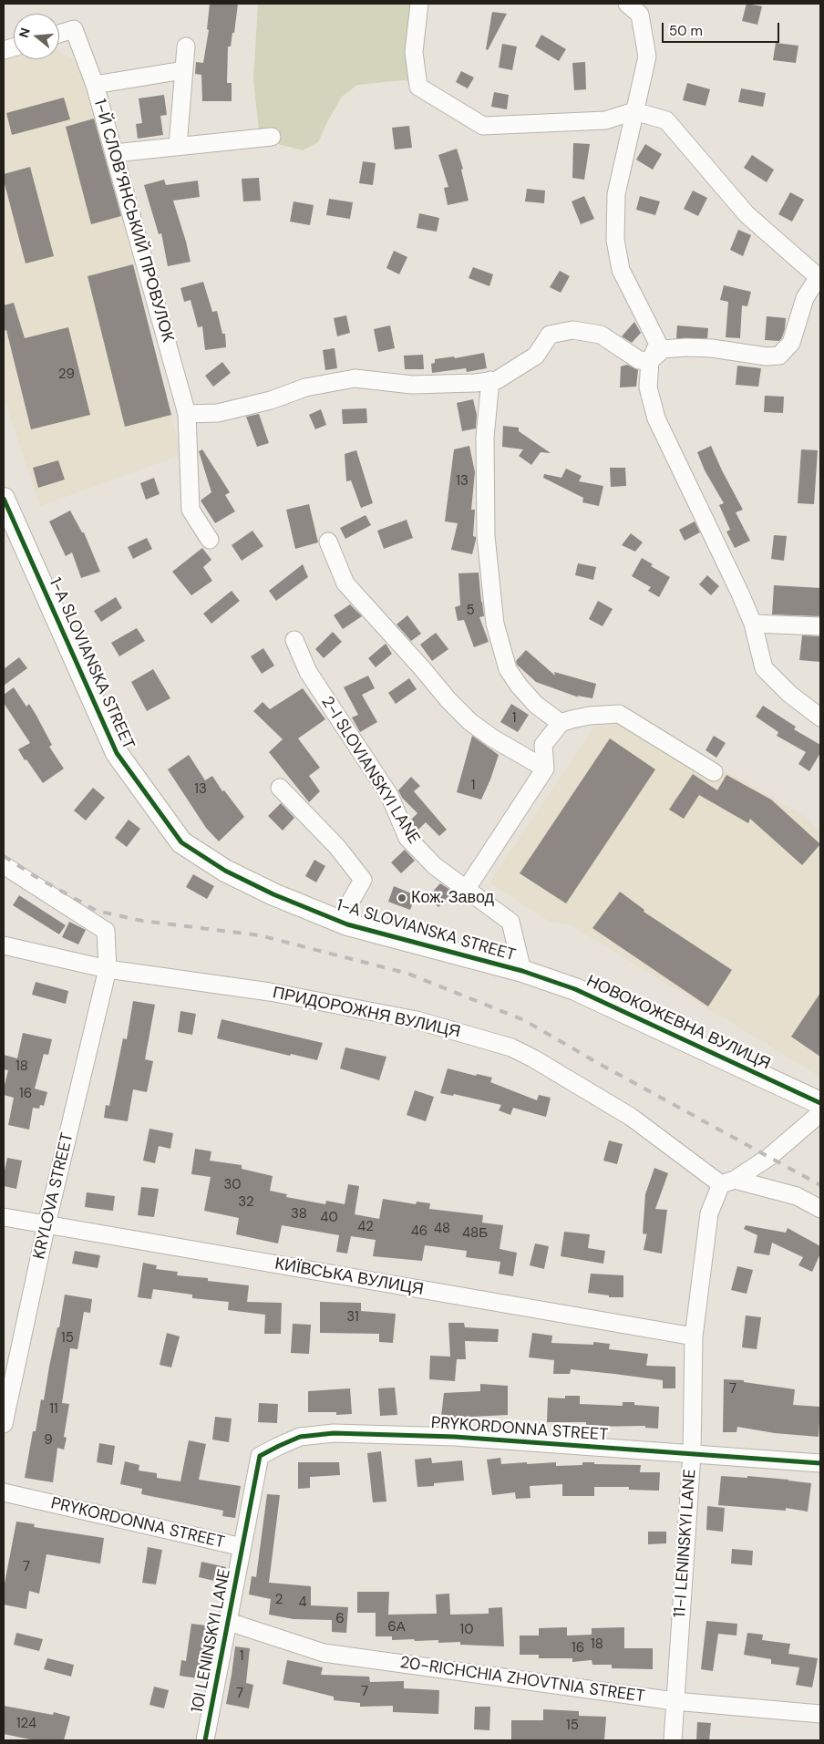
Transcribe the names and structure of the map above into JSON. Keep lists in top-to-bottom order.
{
  "streets": {
    "street": [
      "1-Й СЛОВ’ЯНСЬКИЙ ПРОВУЛОК",
      "1-A SLOVIANSKA STREET",
      "2-I SLOVIANSKYI LANE",
      "ПРИДОРОЖНЯ ВУЛИЦЯ",
      "НОВОКОЖЕВНА ВУЛИЦЯ",
      "KRYLOVA STREET",
      "КИЇВСЬКА ВУЛИЦЯ",
      "PRYKORDONNA STREET",
      "11-I LENINSKYI LANE",
      "10I LENINSKYI LANE",
      "20-RICHCHIA ZHOVTNIA STREET"
    ]
  },
  "crossings": [
    ["1-A SLOVIANSKA STREET", "2-I SLOVIANSKYI LANE"],
    ["1-A SLOVIANSKA STREET", "НОВОКОЖЕВНА ВУЛИЦЯ"],
    ["2-I SLOVIANSKYI LANE", "НОВОКОЖЕВНА ВУЛИЦЯ"],
    ["ПРИДОРОЖНЯ ВУЛИЦЯ", "KRYLOVA STREET"],
    ["ПРИДОРОЖНЯ ВУЛИЦЯ", "11-I LENINSKYI LANE"],
    ["KRYLOVA STREET", "КИЇВСЬКА ВУЛИЦЯ"],
    ["КИЇВСЬКА ВУЛИЦЯ", "11-I LENINSKYI LANE"],
    ["PRYKORDONNA STREET", "11-I LENINSKYI LANE"],
    ["PRYKORDONNA STREET", "10I LENINSKYI LANE"],
    ["11-I LENINSKYI LANE", "20-RICHCHIA ZHOVTNIA STREET"],
    ["10I LENINSKYI LANE", "20-RICHCHIA ZHOVTNIA STREET"]
  ],
  "places": ["Кож. Завод"],
  "house_numbers": [
    "29",
    "13",
    "5",
    "1",
    "1",
    "13",
    "18",
    "16",
    "30",
    "32",
    "38",
    "40",
    "42",
    "48",
    "46",
    "48Б",
    "31",
    "15",
    "7",
    "11",
    "9",
    "7",
    "2",
    "4",
    "6",
    "6А",
    "10",
    "18",
    "16",
    "1",
    "7",
    "7",
    "124",
    "15"
  ],
  "scale_bar": "50 m",
  "north": "left"
}
